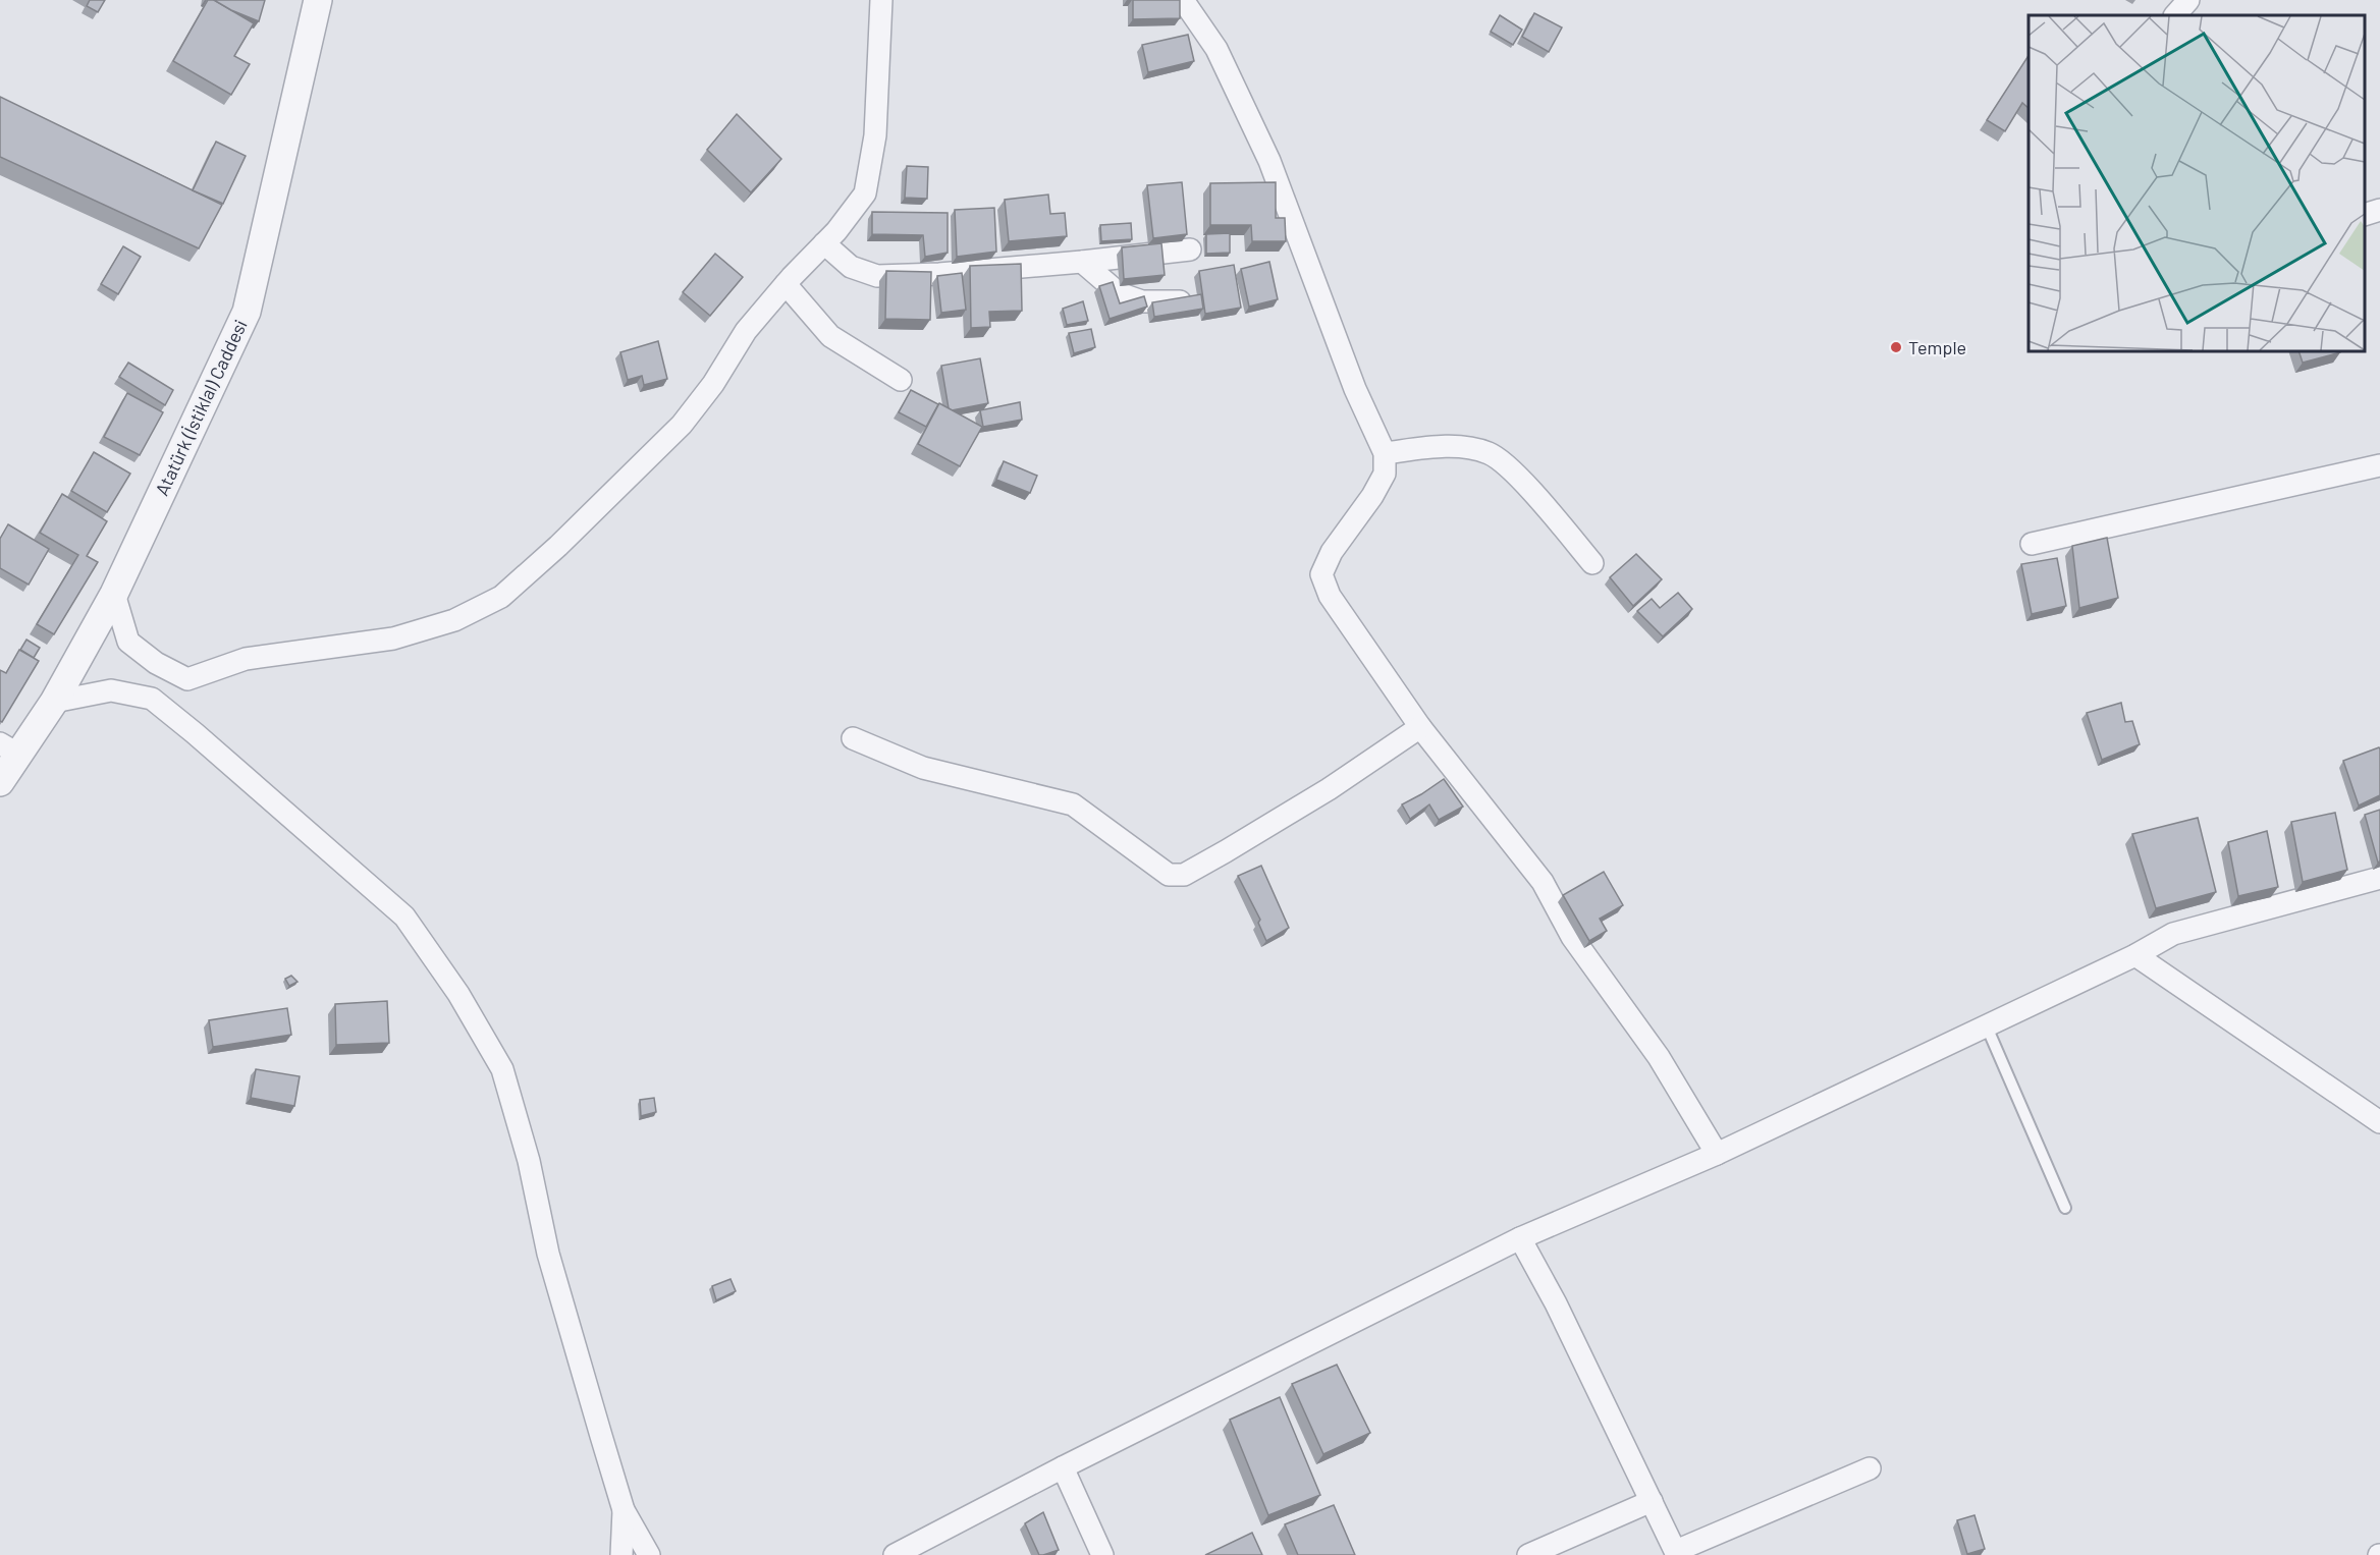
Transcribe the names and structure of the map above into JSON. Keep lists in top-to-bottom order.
{
  "streets": {
    "street": ["Atatürk (İstiklal) Caddesi"]
  },
  "places": ["Temple"]
}
